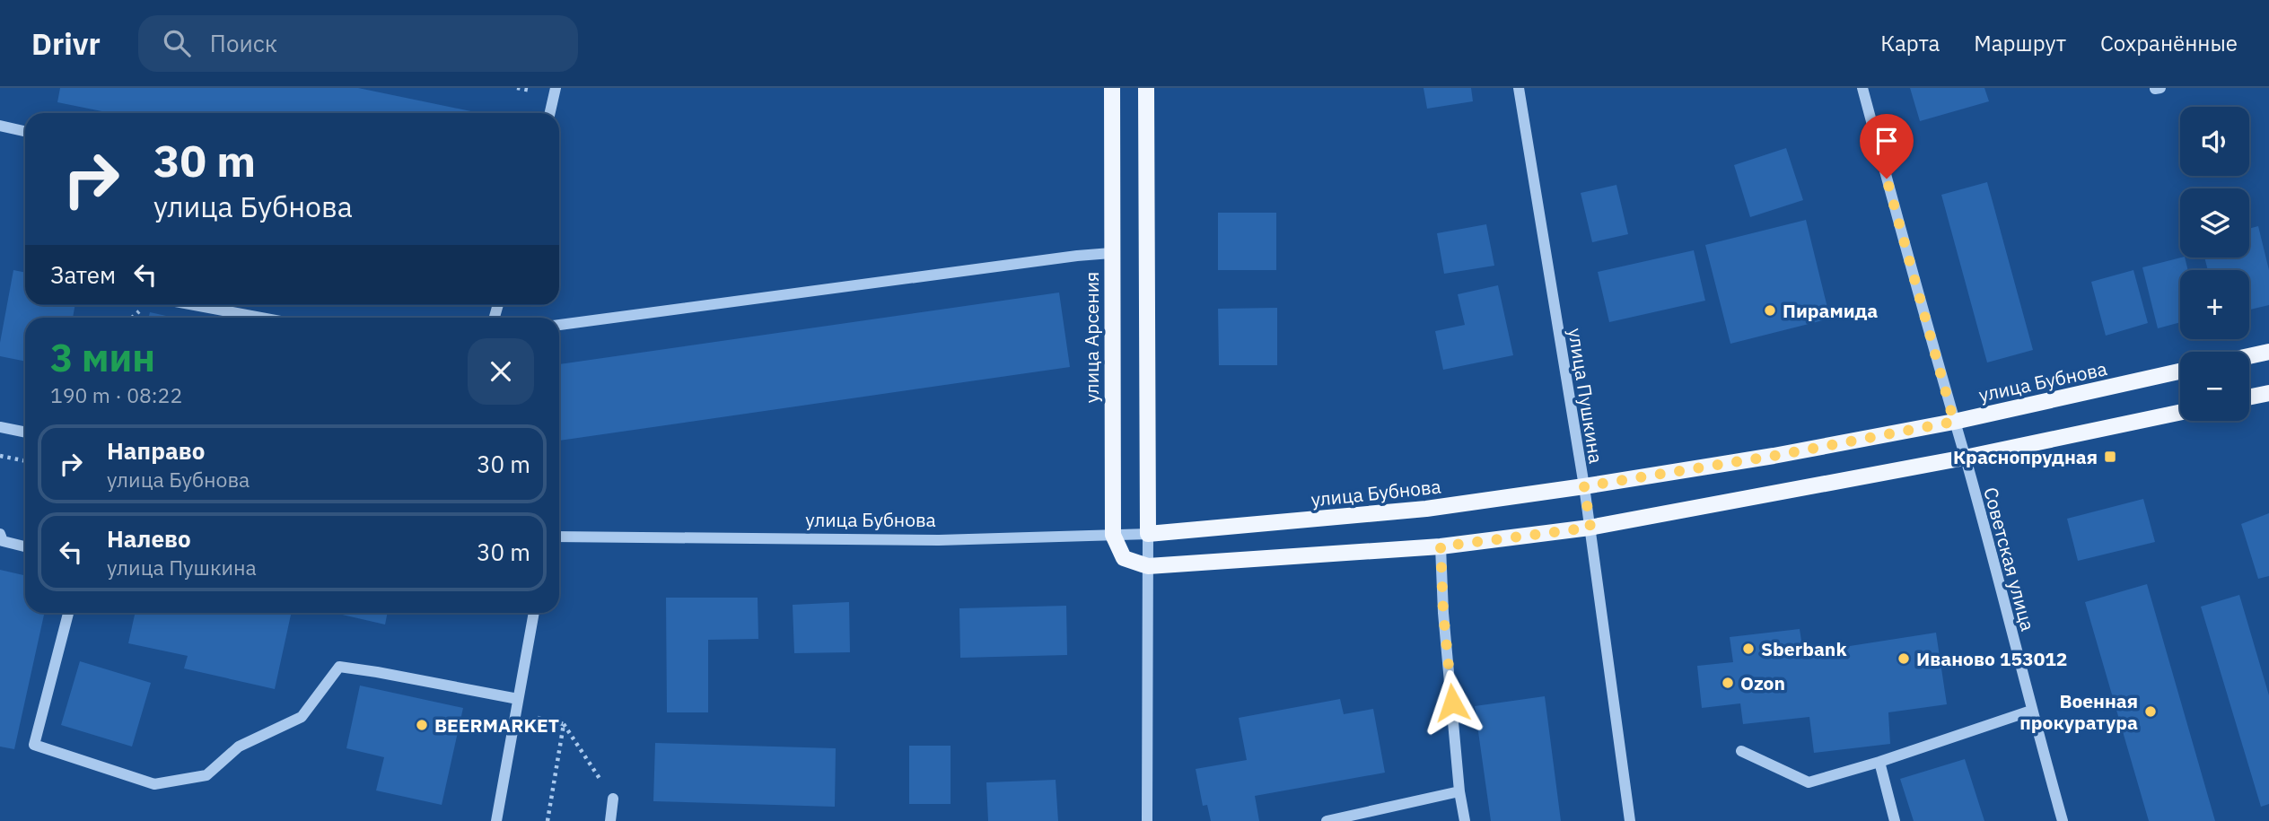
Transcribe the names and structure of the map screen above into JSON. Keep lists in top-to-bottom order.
{
  "streets": {
    "main road": ["улица Арсения", "улица Бубнова"],
    "street": ["улица Пушкина", "Советская улица"]
  },
  "crossings": [
    ["улица Арсения", "улица Бубнова"],
    ["улица Бубнова", "улица Пушкина"],
    ["улица Бубнова", "Советская улица"]
  ],
  "places": {
    "other": [
      "Пирамида",
      "Sberbank",
      "Иваново 153012",
      "Ozon",
      "Военная прокуратура",
      "BEERMARKET"
    ],
    "transit": ["Краснопрудная"]
  },
  "page": {
    "header": "Drivr",
    "search": "Поиск",
    "nav": ["Карта", "Маршрут", "Сохранённые"],
    "map_buttons": ["+", "−"],
    "turn": ["30 m", "улица Бубнова"],
    "then": "Затем",
    "heading": ["3 мин", "190 m · 08:22"],
    "list": [
      {
        "name": "Направо",
        "note": "улица Бубнова",
        "value": "30 m"
      },
      {
        "name": "Налево",
        "note": "улица Пушкина",
        "value": "30 m"
      }
    ]
  }
}
